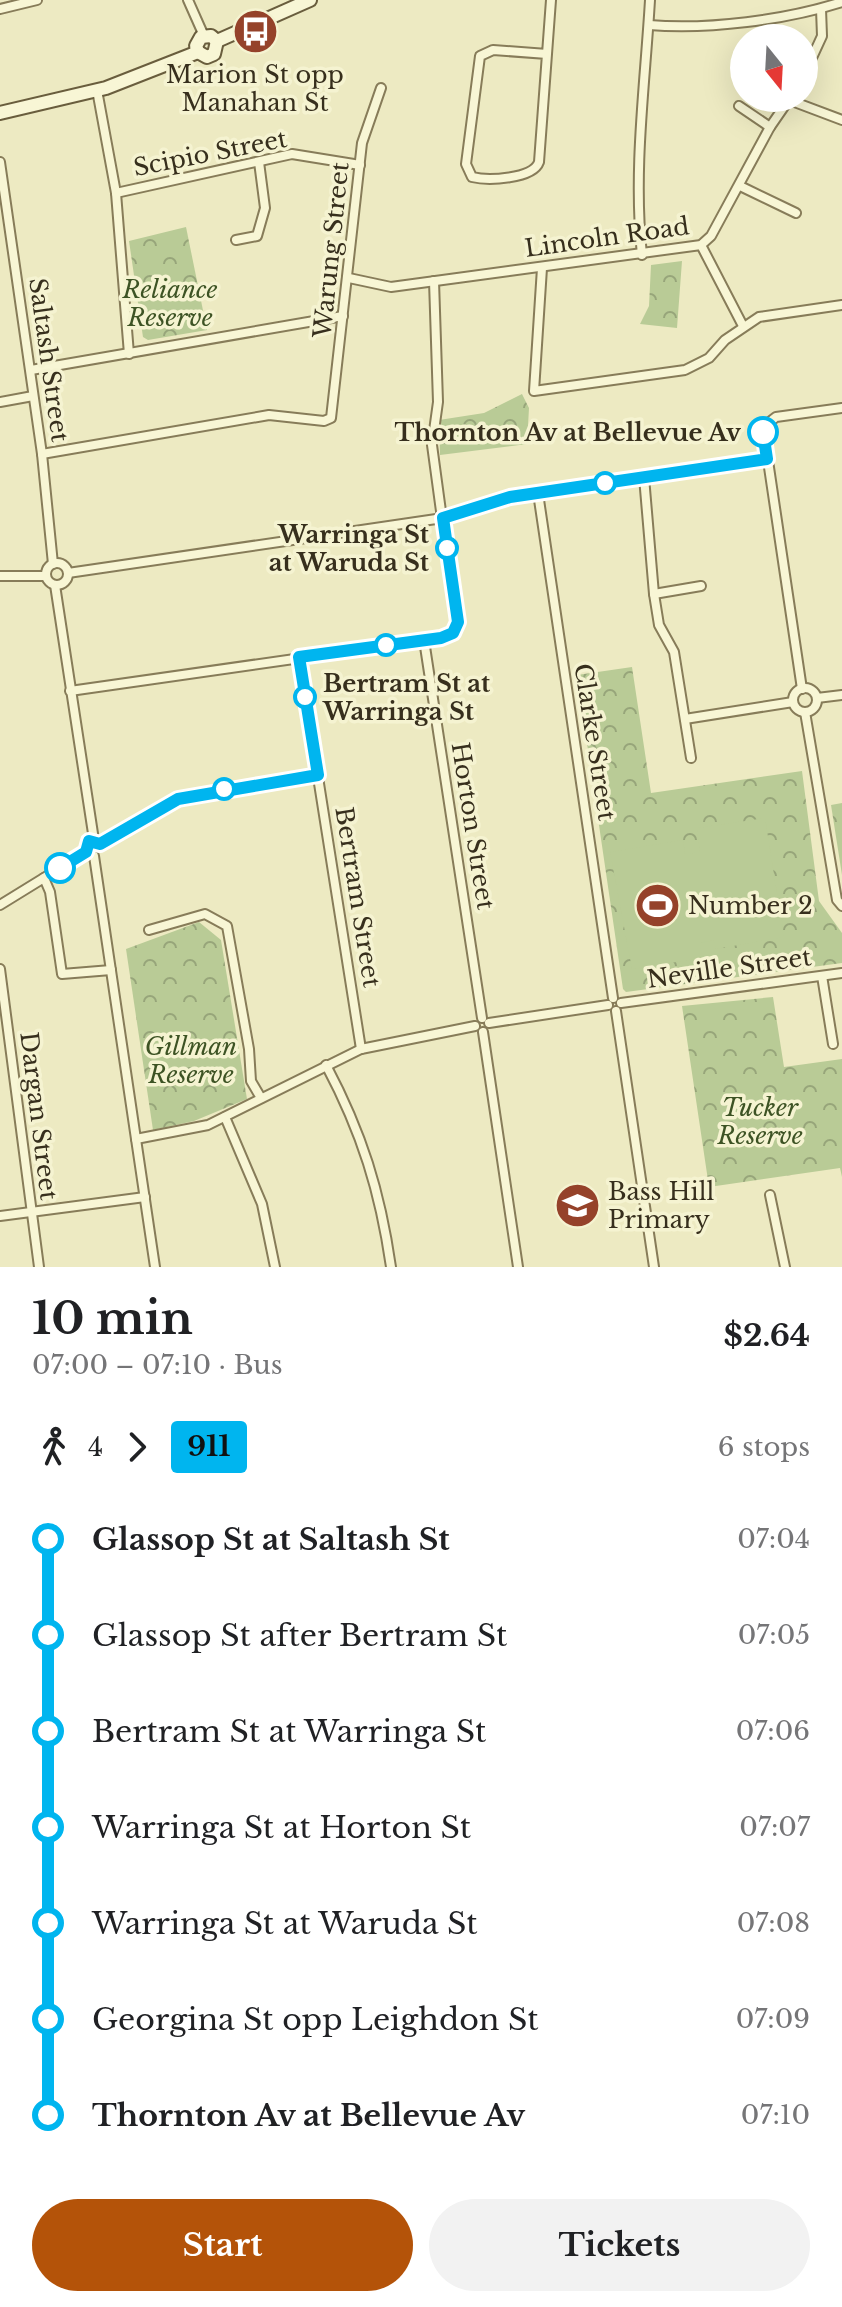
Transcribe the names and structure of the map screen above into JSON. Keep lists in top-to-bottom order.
{
  "streets": {
    "street": [
      "Scipio Street",
      "Lincoln Road",
      "Warung Street",
      "Saltash Street",
      "Clarke Street",
      "Horton Street",
      "Bertram Street",
      "Neville Street",
      "Dargan Street"
    ]
  },
  "crossings": [
    ["Scipio Street", "Warung Street"],
    ["Lincoln Road", "Warung Street"],
    ["Warung Street", "Saltash Street"],
    ["Clarke Street", "Neville Street"],
    ["Horton Street", "Neville Street"]
  ],
  "parks": ["Reliance Reserve", "Gillman Reserve", "Tucker Reserve"],
  "places": {
    "bus stop": ["Marion St opp Manahan St"],
    "other": ["Thornton Av at Bellevue Av", "Warringa St at Waruda St", "Bertram St at Warringa St"],
    "sports": ["Number 2"],
    "school or university": ["Bass Hill Primary"]
  },
  "lines": ["bus line 911"],
  "north": "bottom",
  "page": {
    "heading": ["10 min", "07:00 – 07:10 · Bus", "$2.64"],
    "legs": ["4", "911", "6 stops"],
    "list": [
      {
        "name": "Glassop St at Saltash St",
        "value": "07:04"
      },
      {
        "name": "Glassop St after Bertram St",
        "value": "07:05"
      },
      {
        "name": "Bertram St at Warringa St",
        "value": "07:06"
      },
      {
        "name": "Warringa St at Horton St",
        "value": "07:07"
      },
      {
        "name": "Warringa St at Waruda St",
        "value": "07:08"
      },
      {
        "name": "Georgina St opp Leighdon St",
        "value": "07:09"
      },
      {
        "name": "Thornton Av at Bellevue Av",
        "value": "07:10"
      }
    ],
    "buttons": ["Start", "Tickets"]
  }
}
